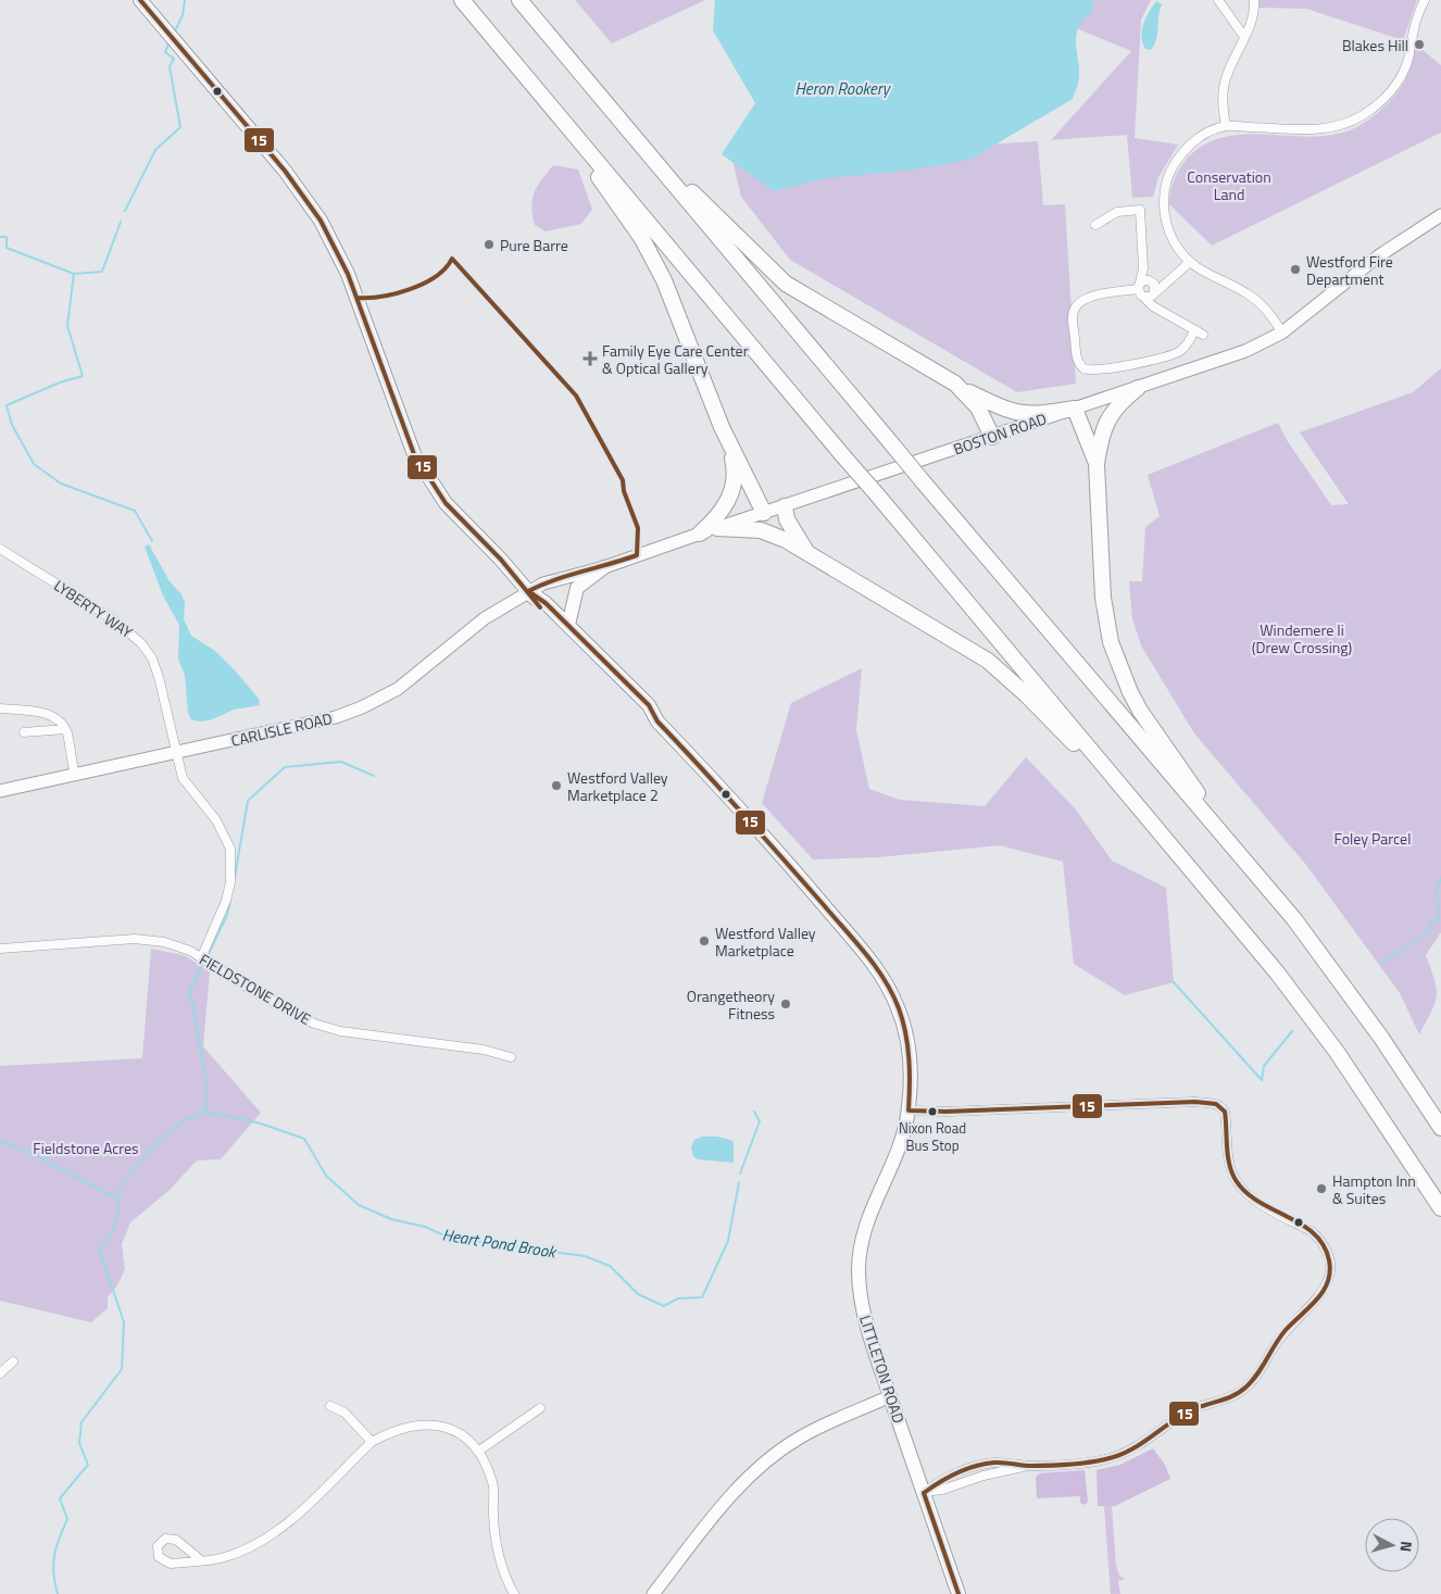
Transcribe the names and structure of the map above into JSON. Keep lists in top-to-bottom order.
{
  "streets": {
    "main road": ["BOSTON ROAD", "CARLISLE ROAD", "LITTLETON ROAD"],
    "street": ["LYBERTY WAY", "FIELDSTONE DRIVE"]
  },
  "crossings": [
    ["BOSTON ROAD", "CARLISLE ROAD"],
    ["BOSTON ROAD", "LITTLETON ROAD"],
    ["LYBERTY WAY", "CARLISLE ROAD"],
    ["LYBERTY WAY", "FIELDSTONE DRIVE"],
    ["CARLISLE ROAD", "LITTLETON ROAD"]
  ],
  "water": ["Heron Rookery", "Heart Pond Brook"],
  "parks": [
    "Conservation Land",
    "Windemere Ii (Drew Crossing)",
    "Foley Parcel",
    "Fieldstone Acres"
  ],
  "places": {
    "other": [
      "Blakes Hill",
      "Pure Barre",
      "Westford Fire Department",
      "Westford Valley Marketplace 2",
      "Westford Valley Marketplace",
      "Orangetheory Fitness",
      "Nixon Road Bus Stop",
      "Hampton Inn & Suites"
    ],
    "health": ["Family Eye Care Center & Optical Gallery"]
  },
  "lines": ["transit line 15"],
  "north": "right"
}
